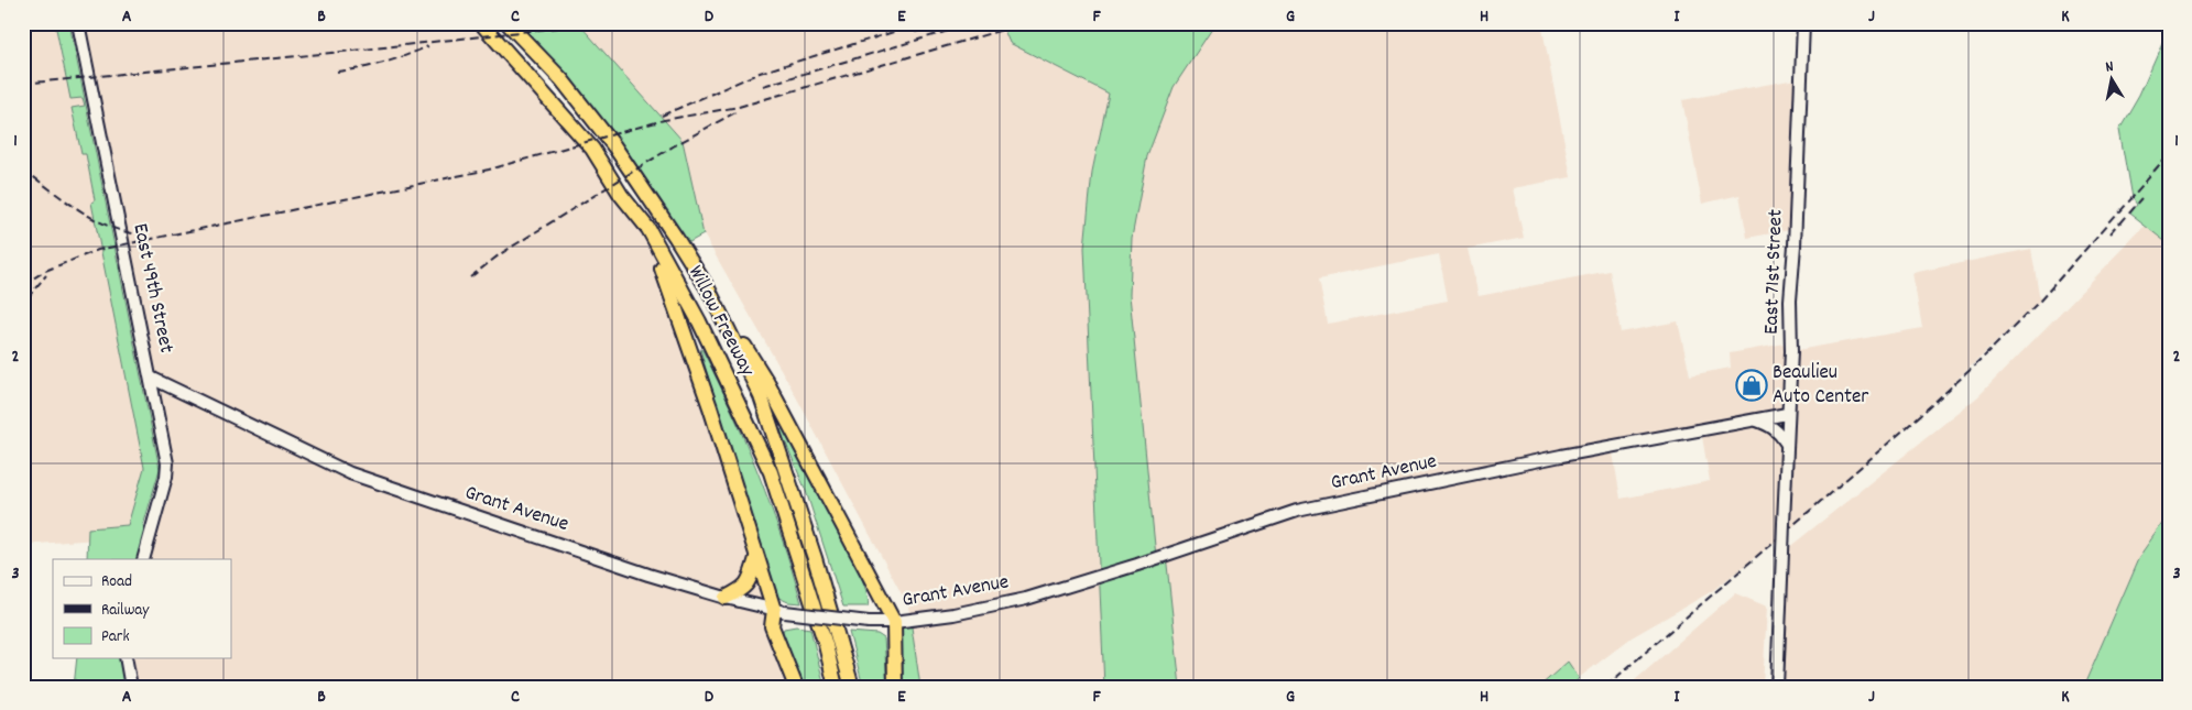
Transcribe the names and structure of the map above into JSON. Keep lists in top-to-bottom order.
{
  "streets": {
    "highway": ["Willow Freeway"],
    "street": ["East 71st Street", "East 49th Street", "Grant Avenue"]
  },
  "crossings": [
    ["East 71st Street", "Grant Avenue"],
    ["East 49th Street", "Grant Avenue"]
  ],
  "places": {
    "shop": ["Beaulieu Auto Center"]
  },
  "legend": ["Road", "Railway", "Park"],
  "north": "top",
  "grid": {
    "columns": [
      "A",
      "B",
      "C",
      "D",
      "E",
      "F",
      "G",
      "H",
      "I",
      "J",
      "K"
    ],
    "rows": ["1", "2", "3"]
  }
}
